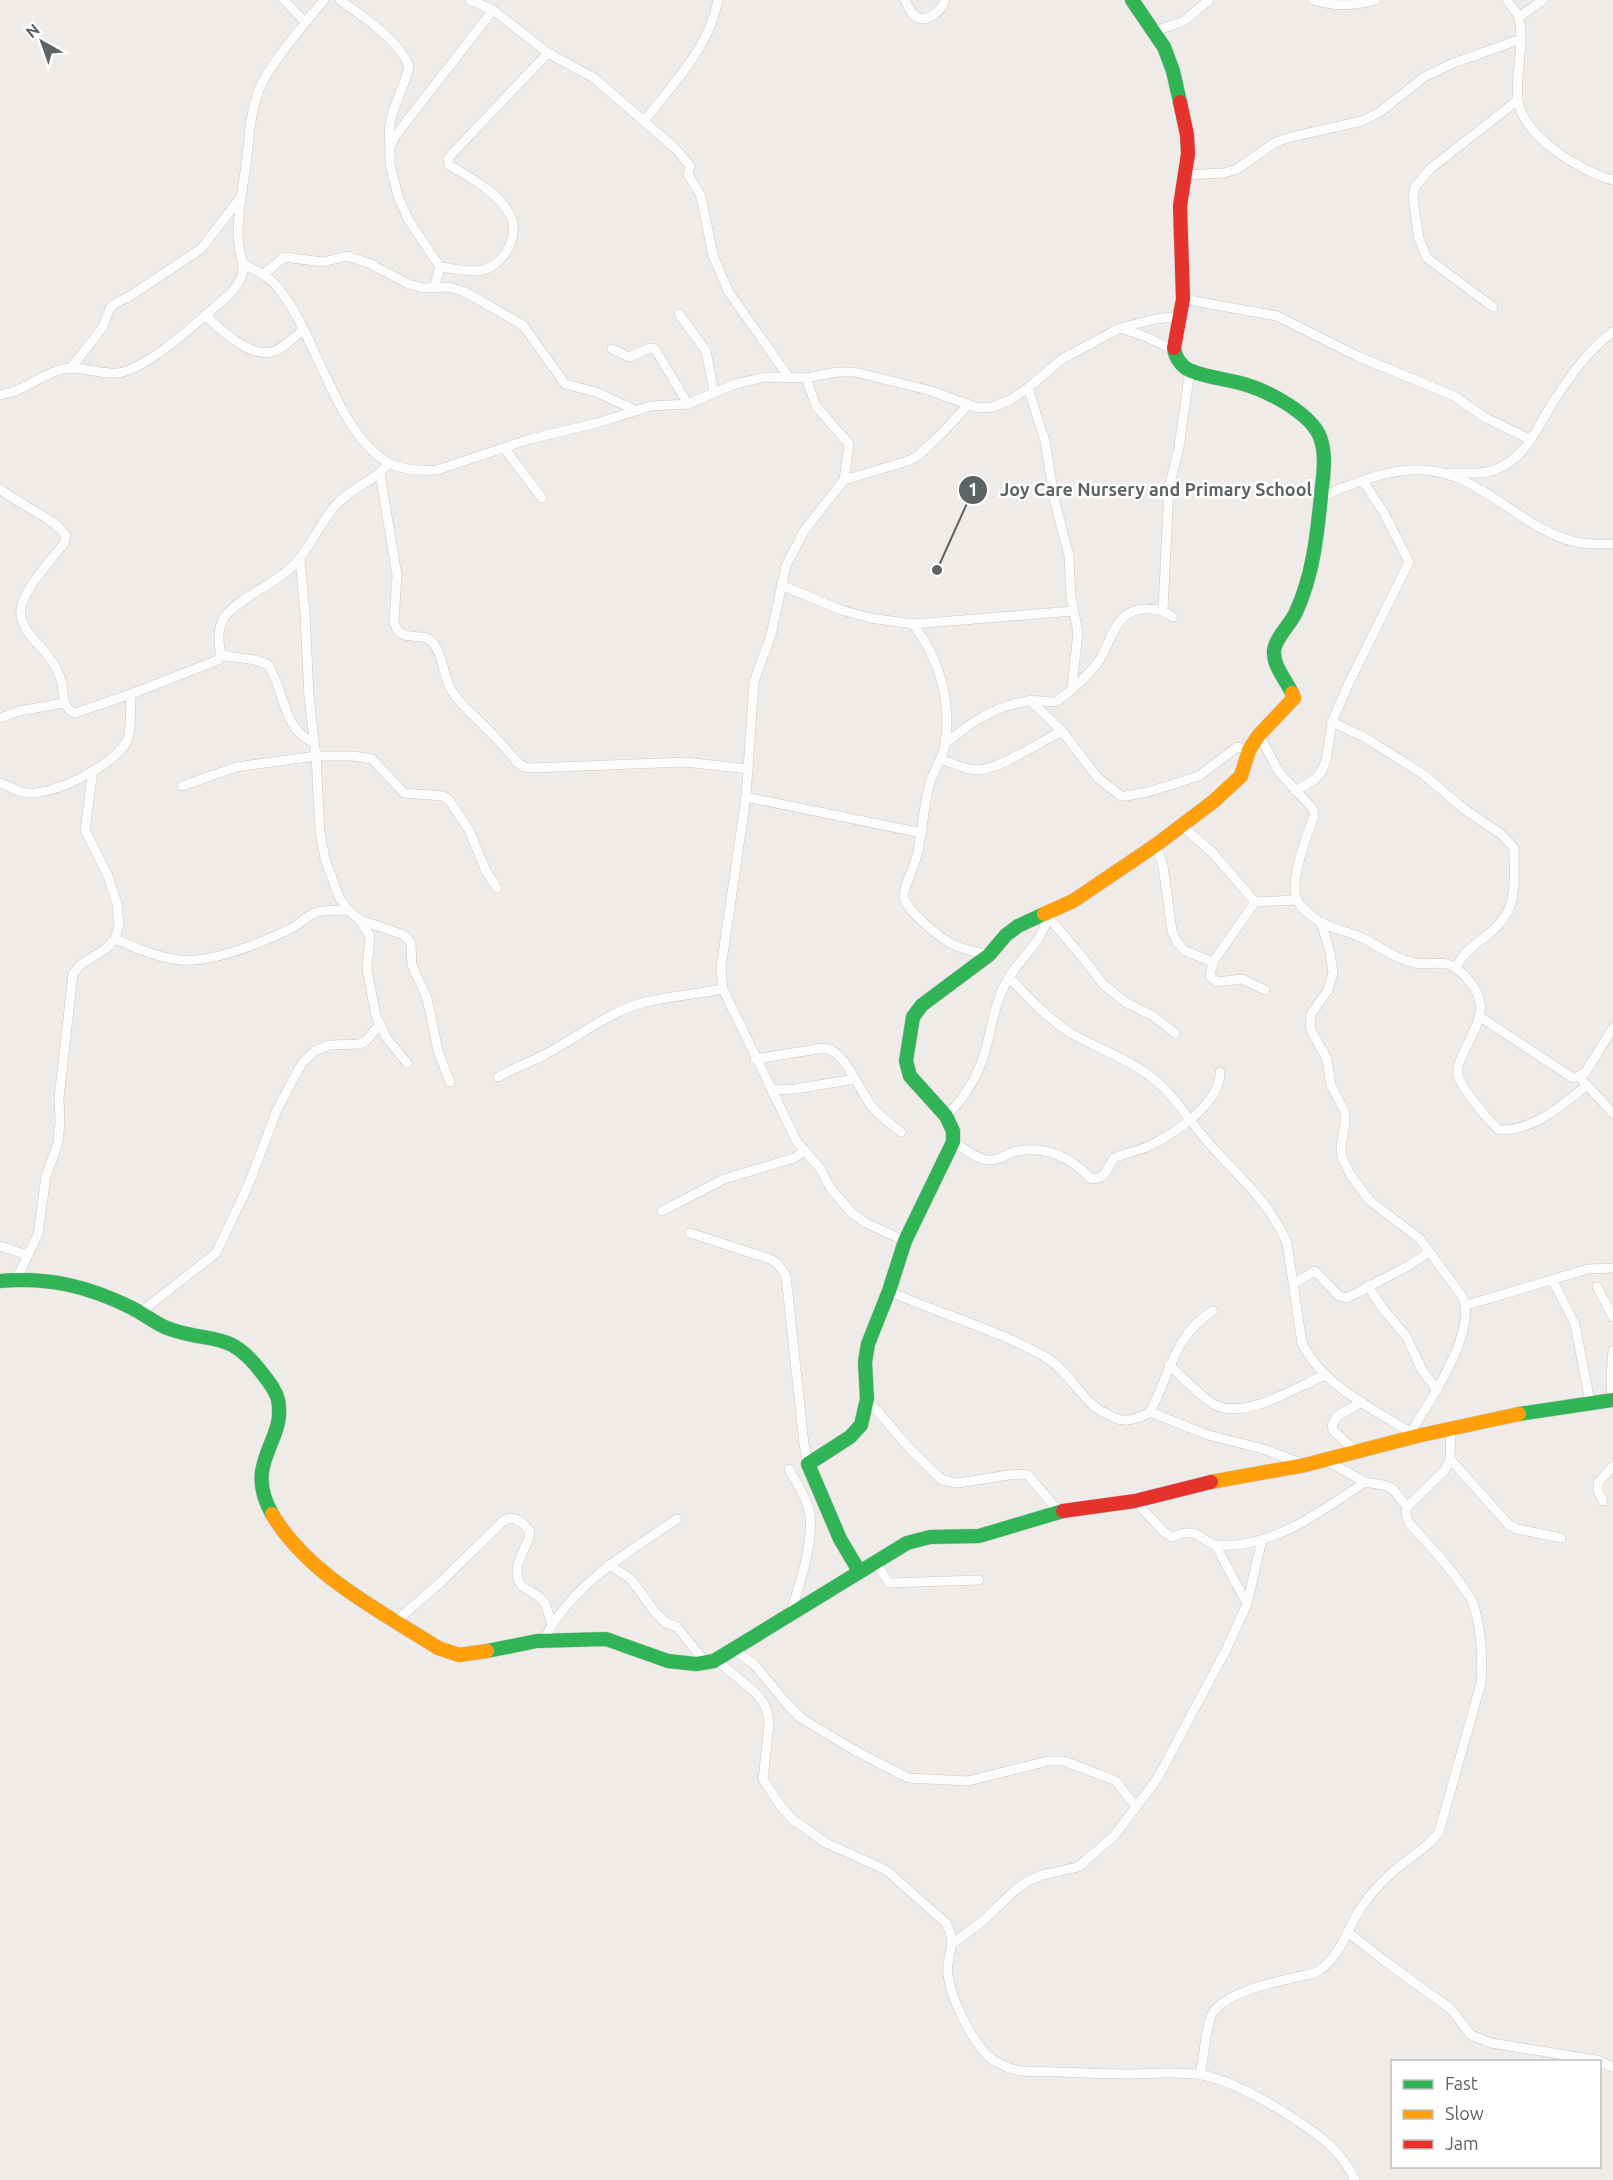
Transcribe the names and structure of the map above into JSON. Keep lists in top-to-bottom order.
{
  "places": ["Joy Care Nursery and Primary School"],
  "legend": ["Fast", "Slow", "Jam"],
  "north": "top left"
}
